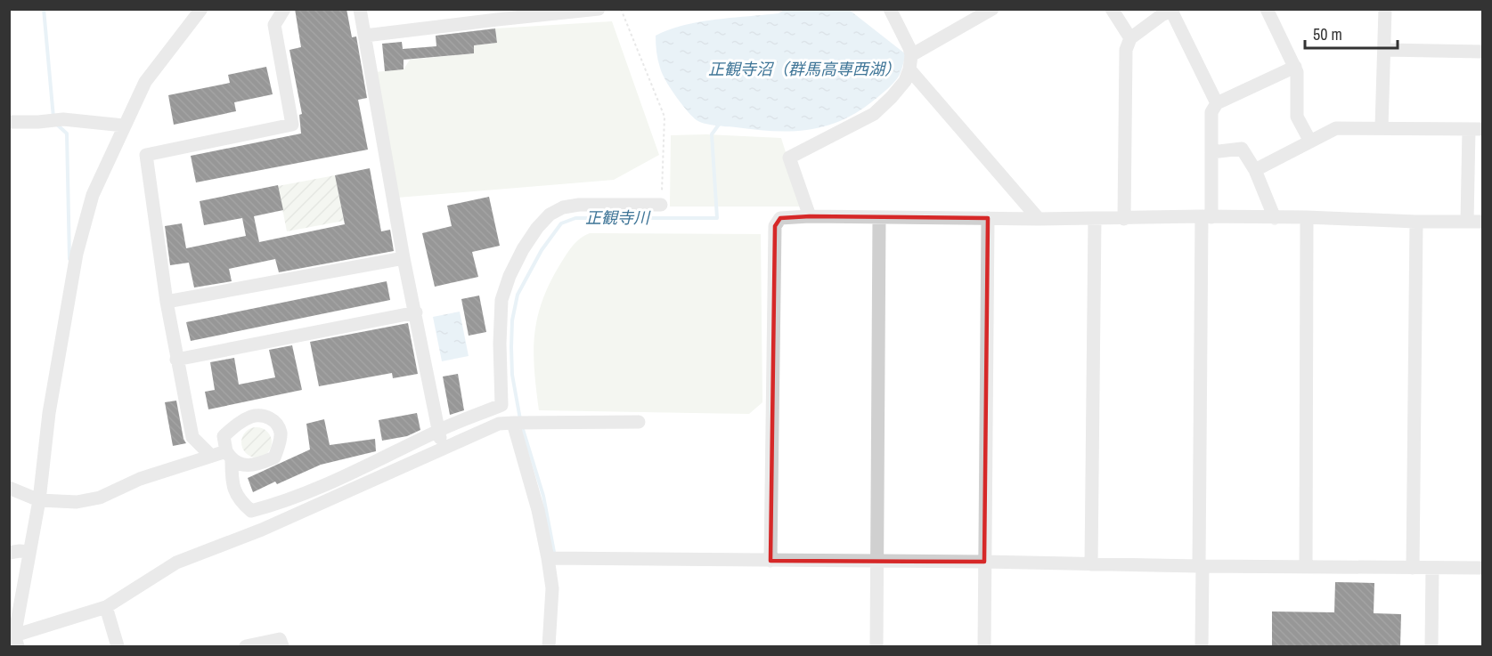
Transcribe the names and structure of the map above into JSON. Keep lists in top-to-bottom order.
{
  "water": ["正観寺沼（群馬高専西湖）", "正観寺川"],
  "scale_bar": "50 m"
}
